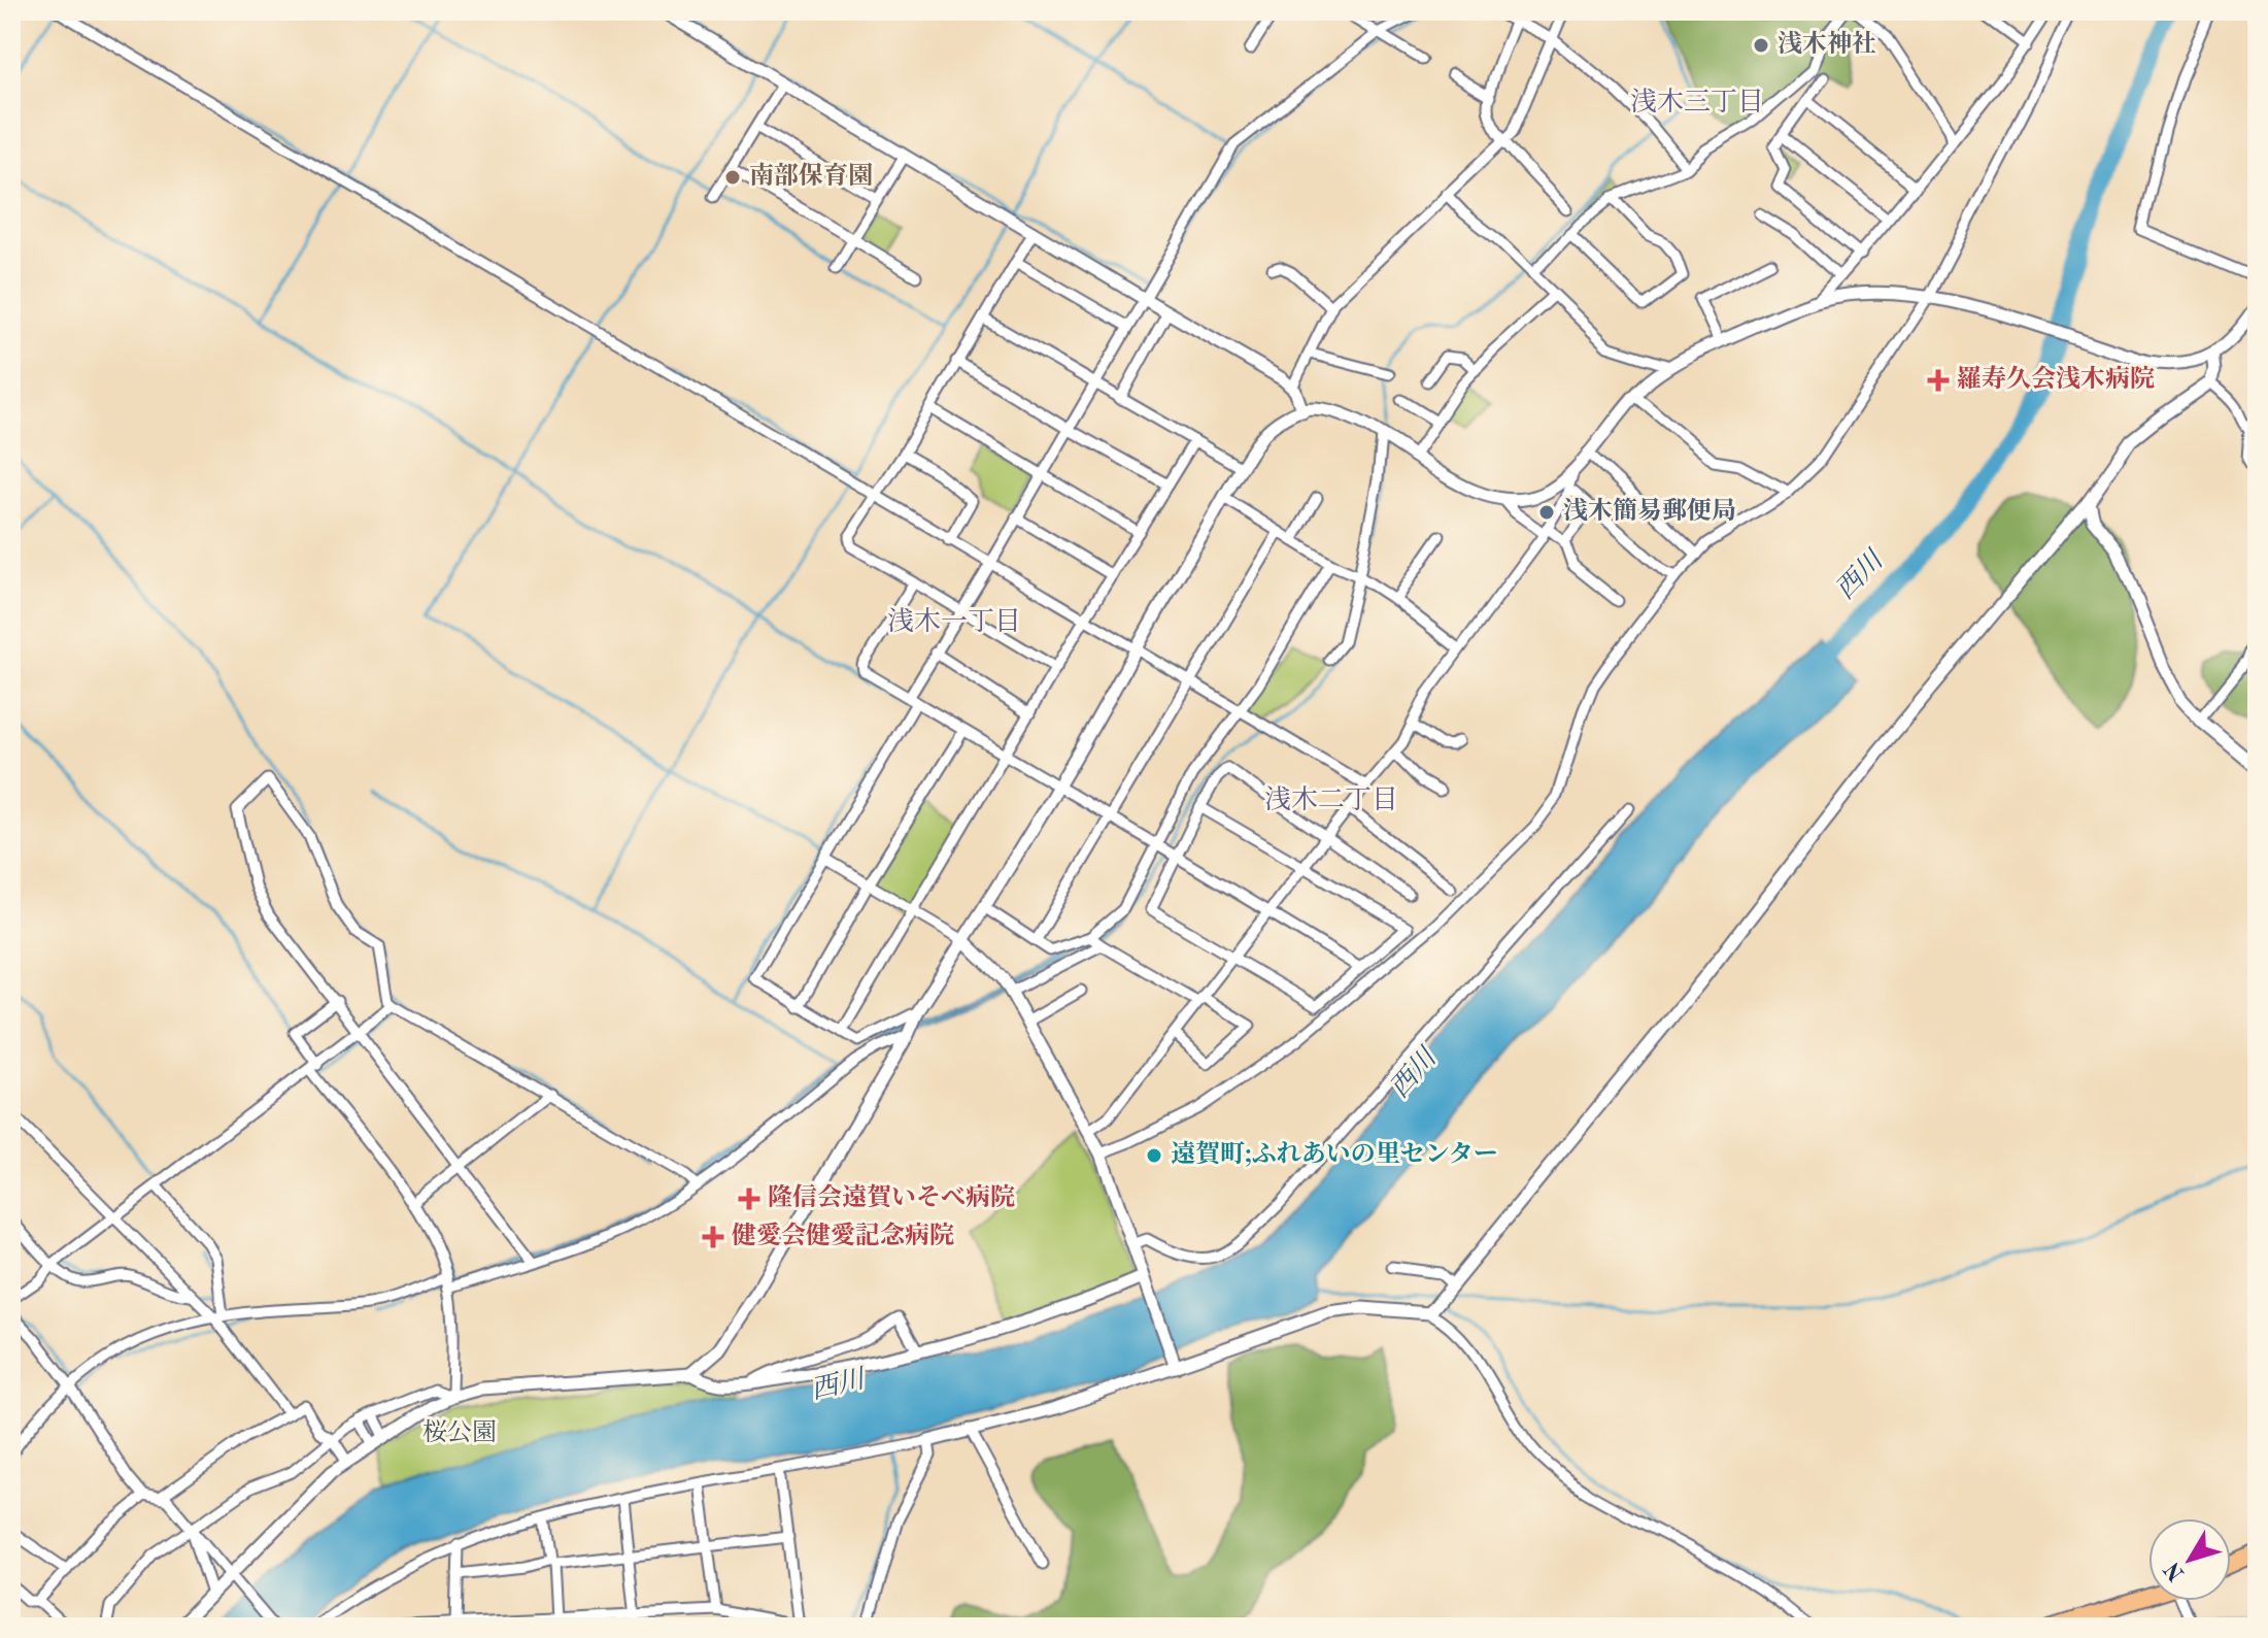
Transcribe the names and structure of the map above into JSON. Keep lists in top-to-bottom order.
{
  "districts": ["浅木三丁目", "浅木一丁目", "浅木二丁目"],
  "water": ["西川"],
  "parks": ["桜公園"],
  "places": {
    "other": [
      "浅木神社",
      "南部保育園",
      "浅木簡易郵便局",
      "遠賀町;ふれあいの里センター"
    ],
    "health": ["羅寿久会浅木病院", "隆信会遠賀いそべ病院", "健愛会健愛記念病院"]
  },
  "north": "bottom left"
}
